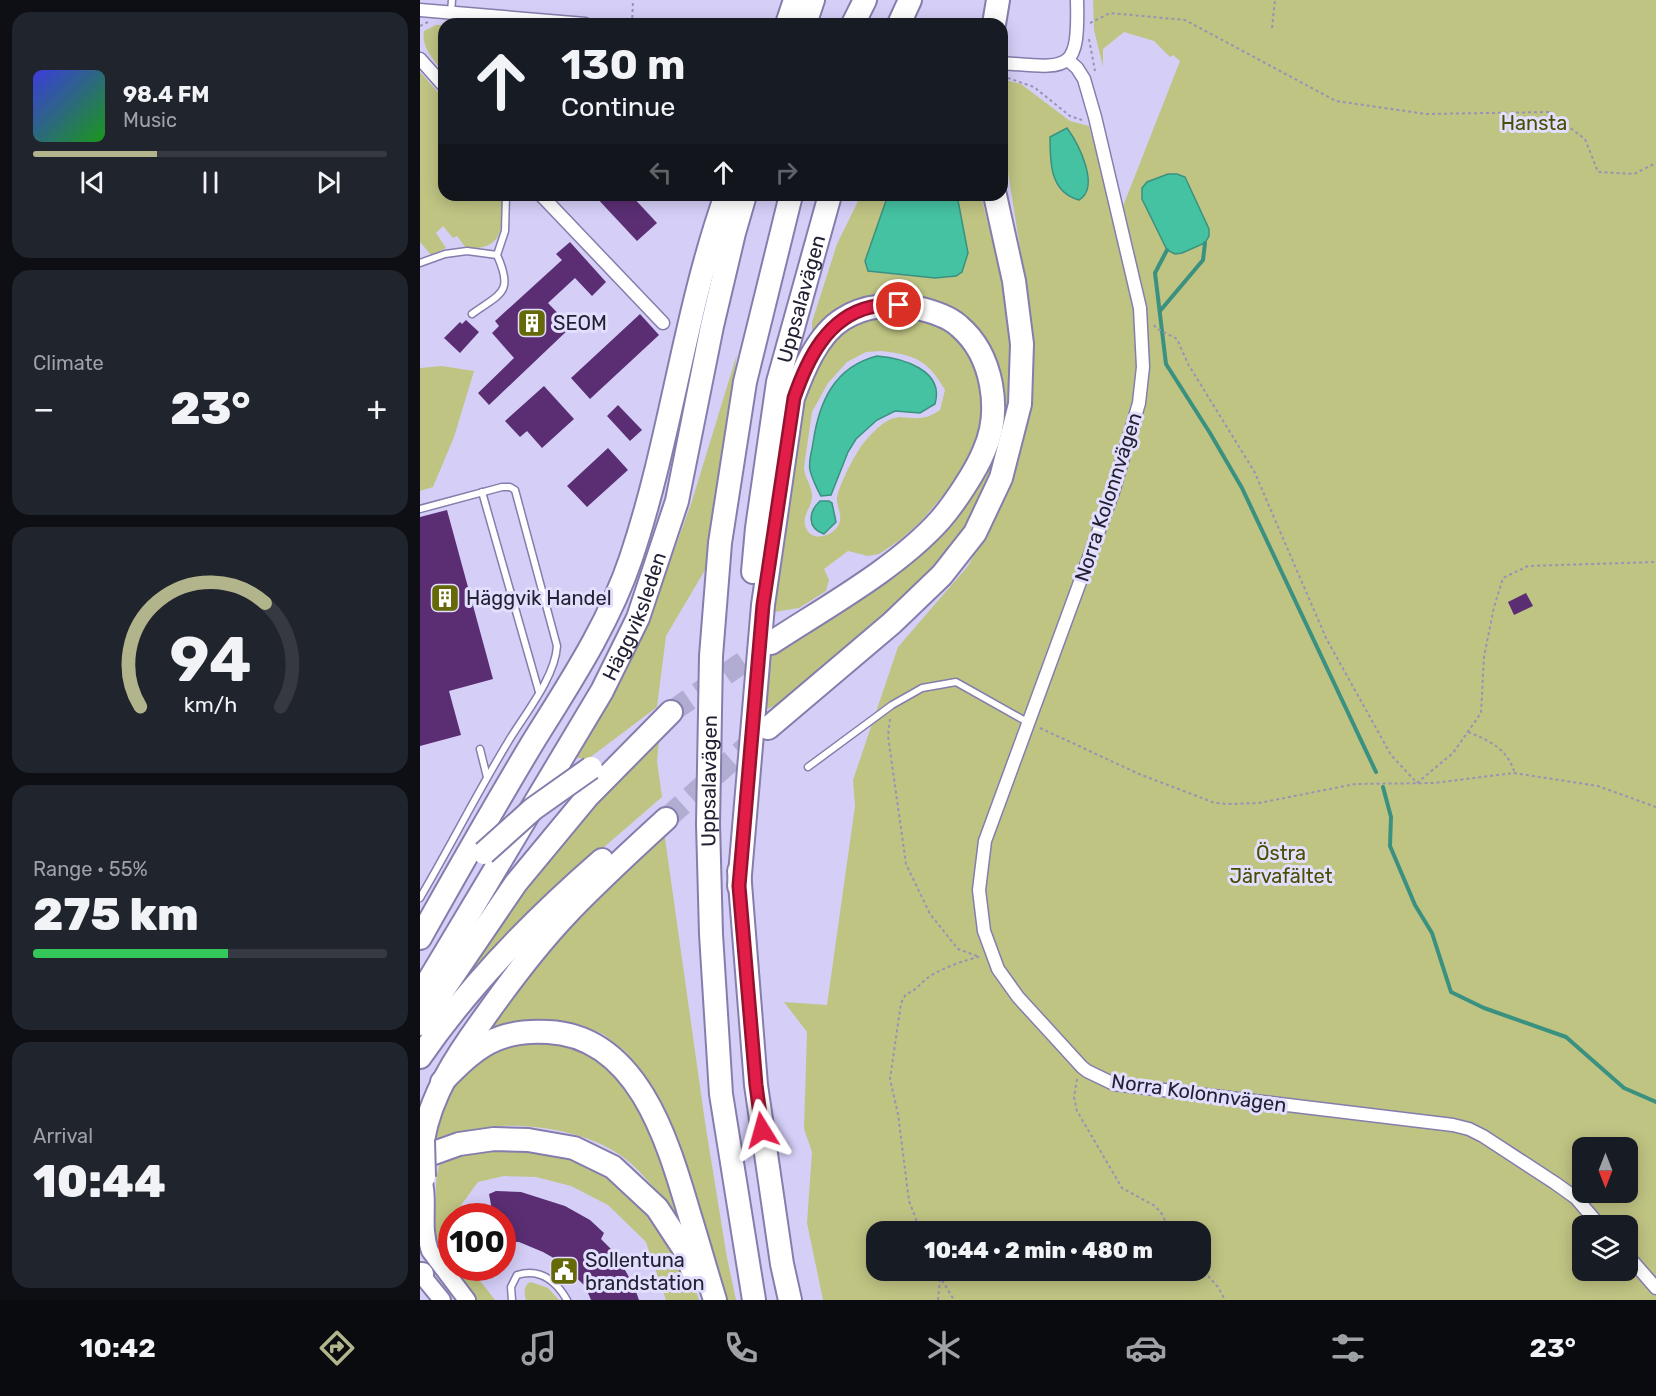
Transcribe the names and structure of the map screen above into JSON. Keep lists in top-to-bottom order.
{
  "streets": {
    "highway": ["Uppsalavägen", "Häggviksleden"],
    "street": ["Norra Kolonnvägen"]
  },
  "parks": ["Hansta", "Östra Järvafältet"],
  "places": {
    "building": ["SEOM", "Häggvik Handel"],
    "public building": ["Sollentuna brandstation"]
  },
  "north": "bottom",
  "page": {
    "turn": ["130 m", "Continue"],
    "song": ["98.4 FM", "Music"],
    "tile": [
      "Climate",
      ["Range · 55%", "275 km"],
      ["Arrival", "10:44"]
    ],
    "heat": ["−", "23°", "+"],
    "limit": "100",
    "trip": "10:44 · 2 min · 480 m",
    "tabs": ["10:42", "23°"],
    "gauge": ["94", "km/h"]
  }
}
